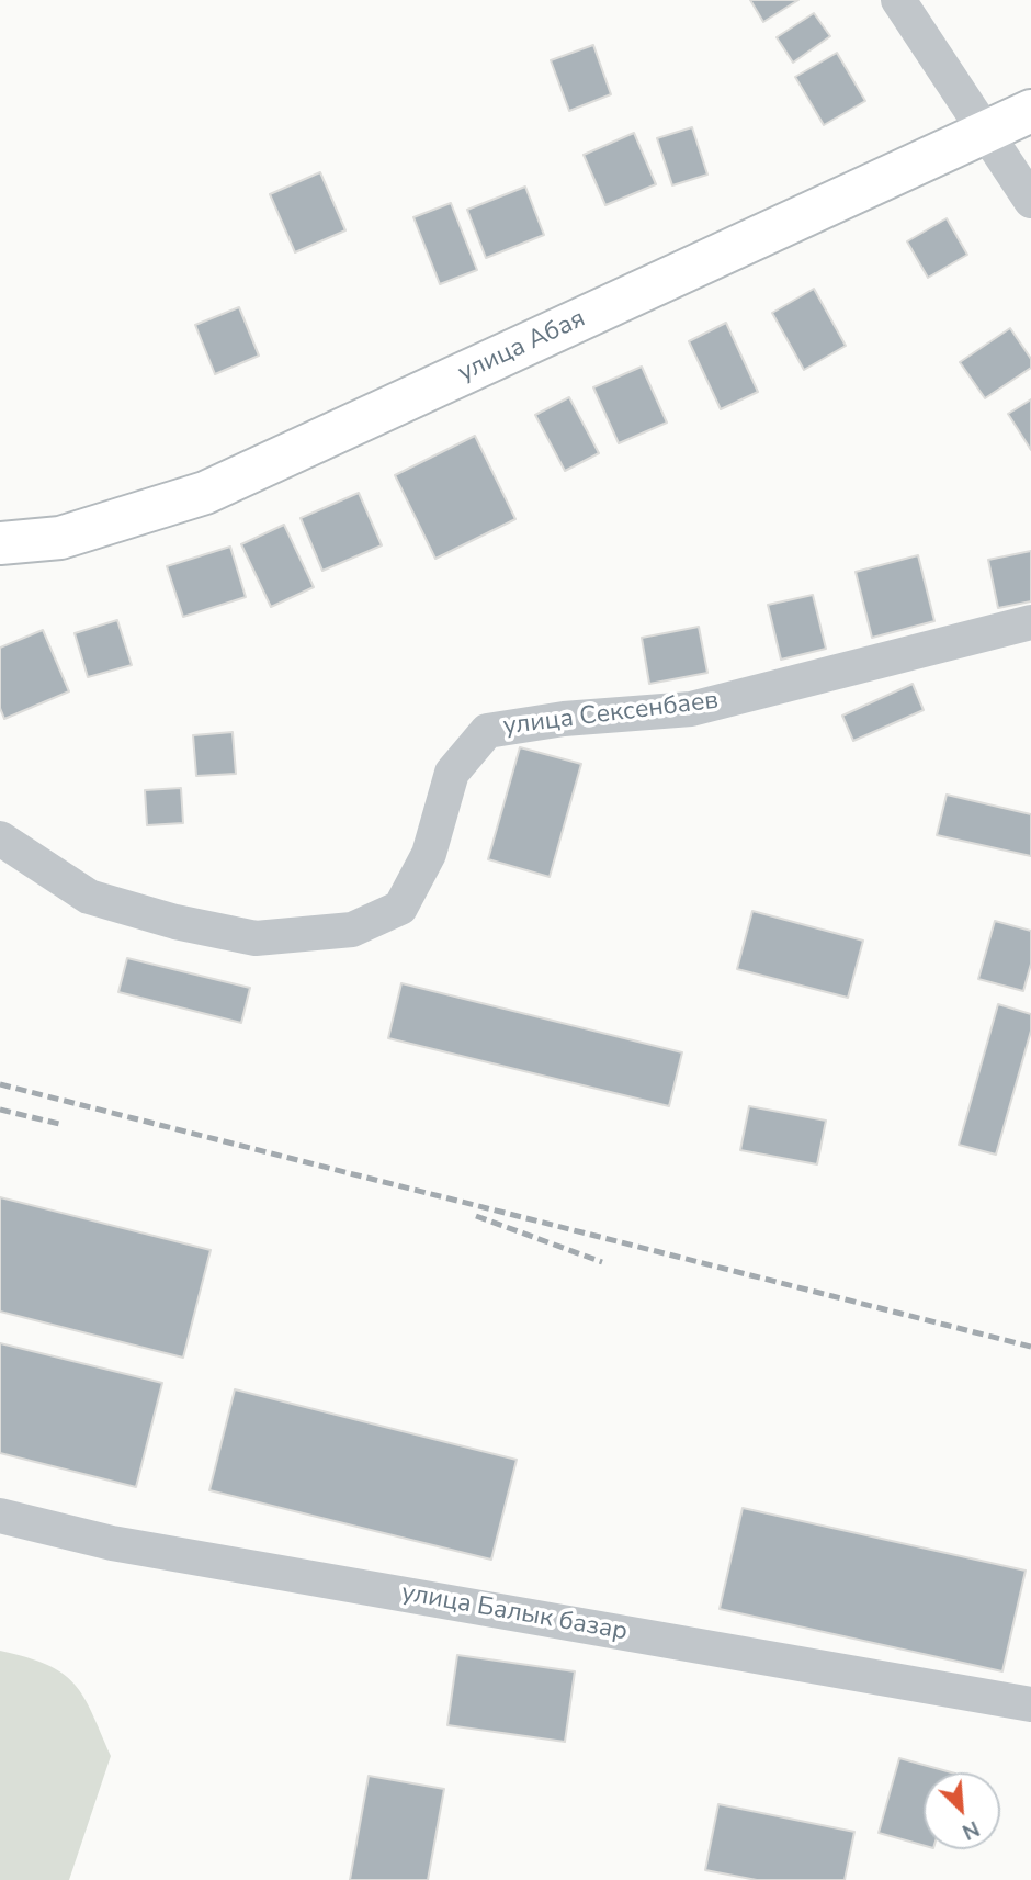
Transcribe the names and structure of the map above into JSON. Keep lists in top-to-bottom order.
{
  "streets": {
    "street": ["улица Абая", "улица Сексенбаев", "улица Балык базар"]
  },
  "north": "bottom right"
}
